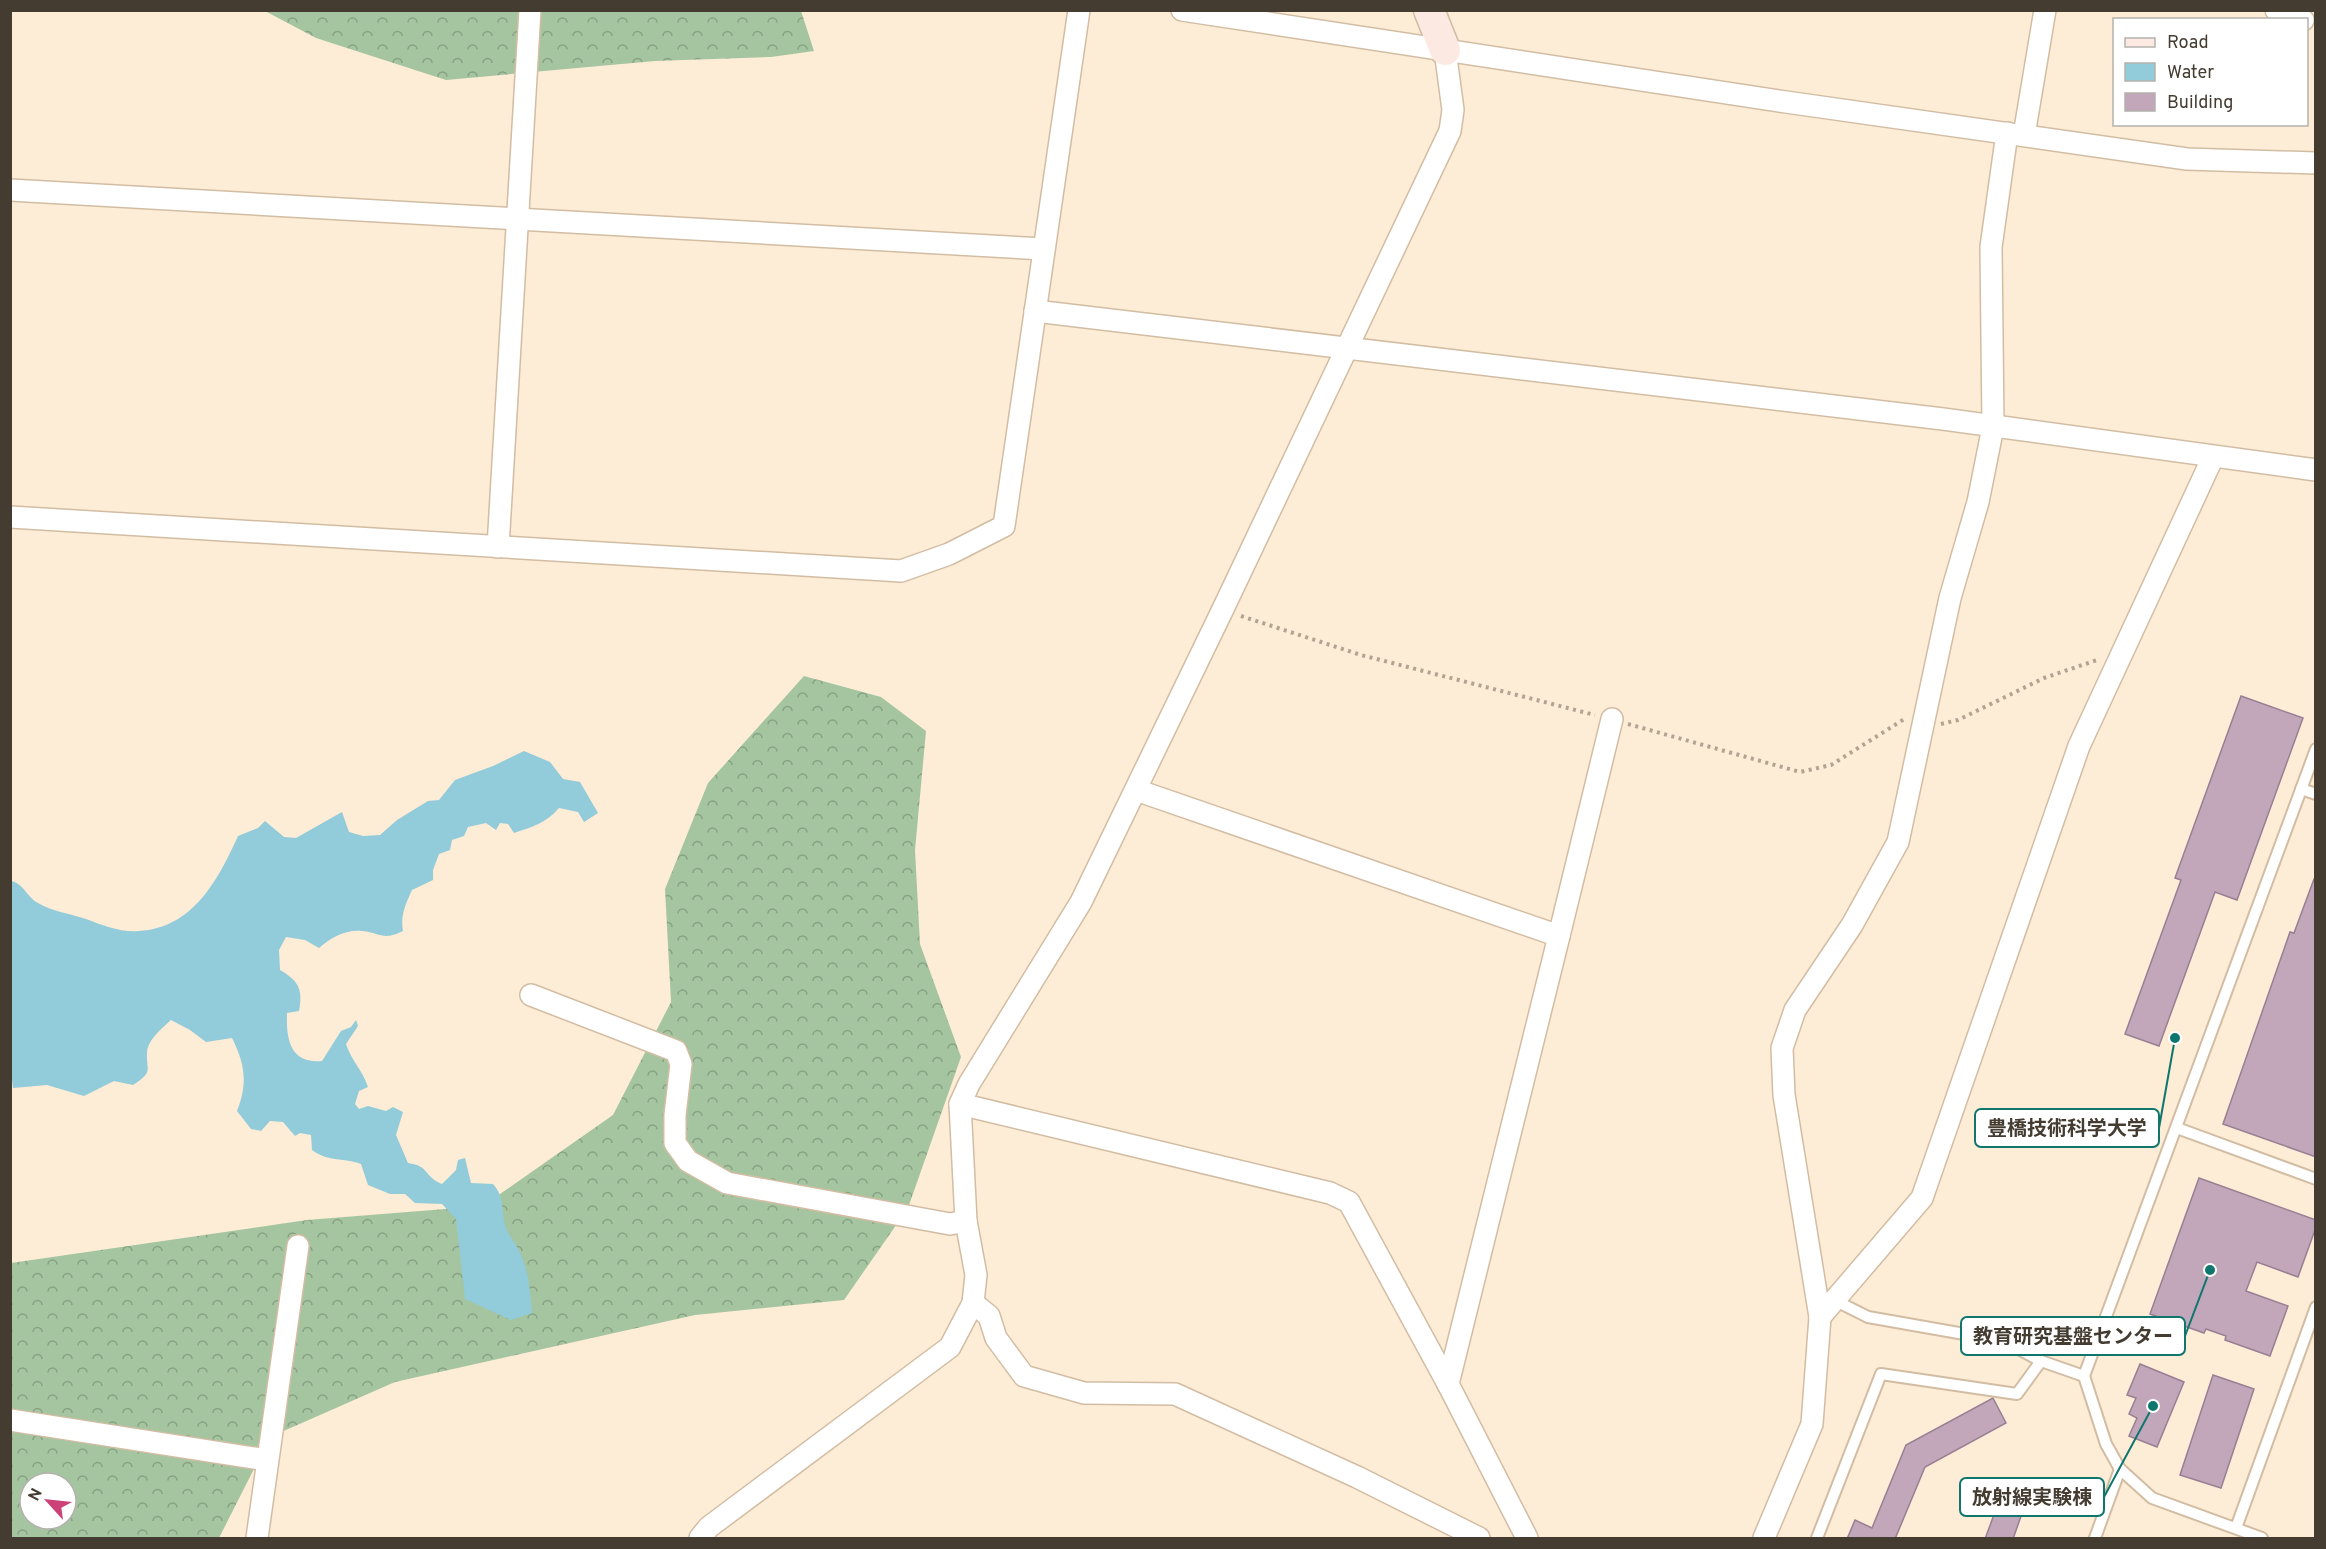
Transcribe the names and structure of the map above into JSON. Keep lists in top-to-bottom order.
{
  "places": ["豊橋技術科学大学", "教育研究基盤センター", "放射線実験棟"],
  "legend": ["Road", "Water", "Building"],
  "north": "top left"
}
